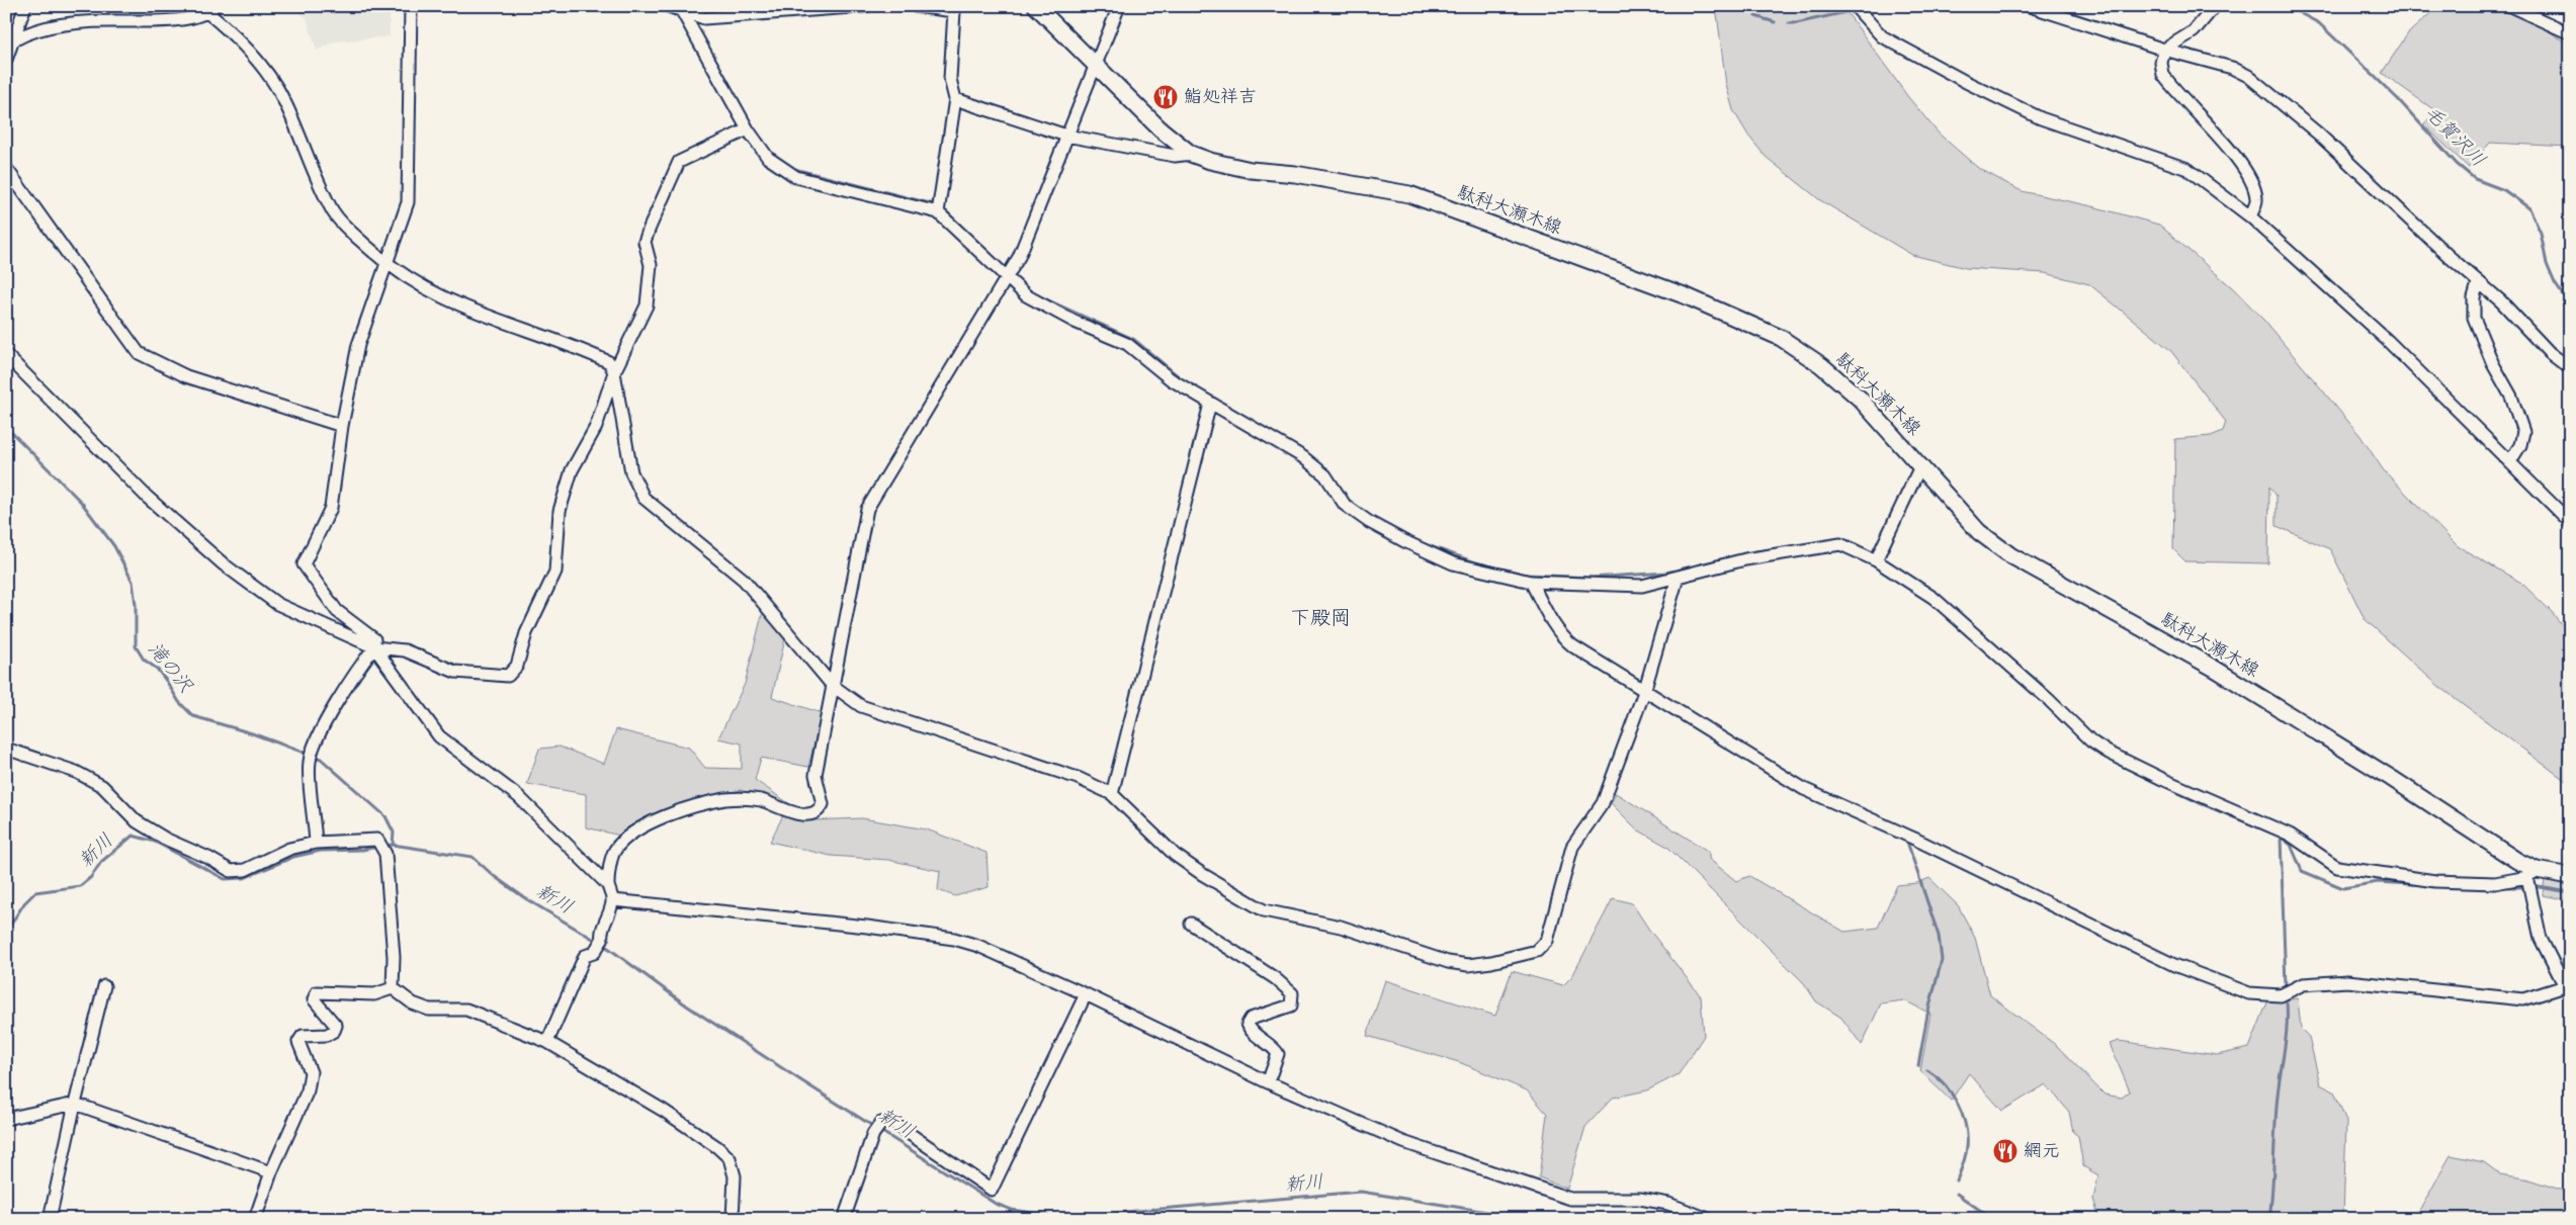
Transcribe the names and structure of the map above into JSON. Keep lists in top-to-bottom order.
{
  "streets": {
    "main road": ["駄科大瀬木線"]
  },
  "districts": ["下殿岡"],
  "water": ["毛賀沢川", "滝の沢", "新川"],
  "places": {
    "restaurant": ["鮨処祥吉", "網元"]
  }
}
